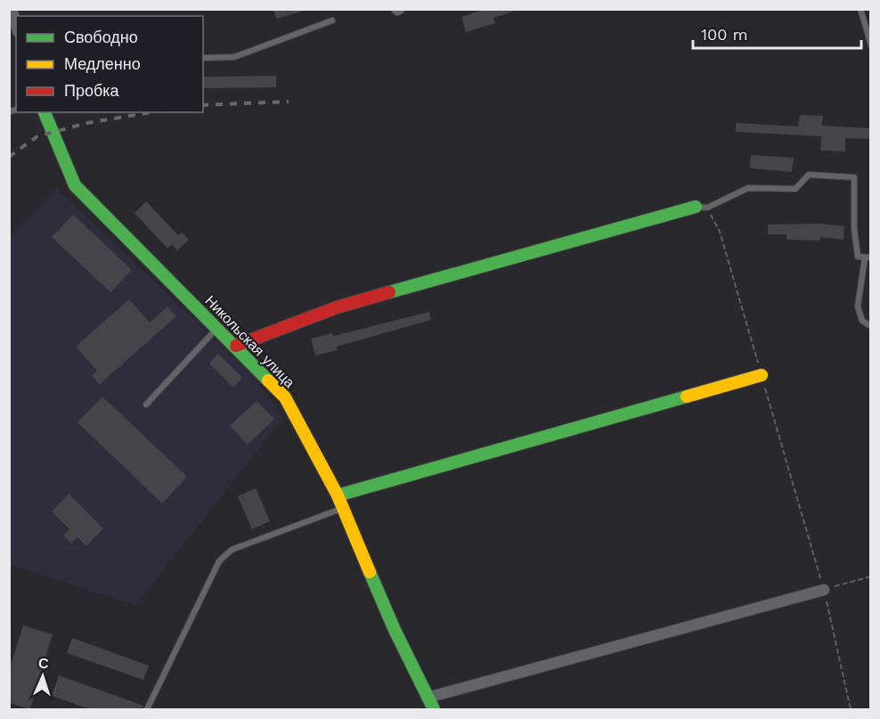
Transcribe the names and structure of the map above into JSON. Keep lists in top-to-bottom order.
{
  "streets": {
    "street": ["Никольская улица"]
  },
  "legend": ["Свободно", "Медленно", "Пробка"],
  "scale_bar": "100 m",
  "north": "top"
}
